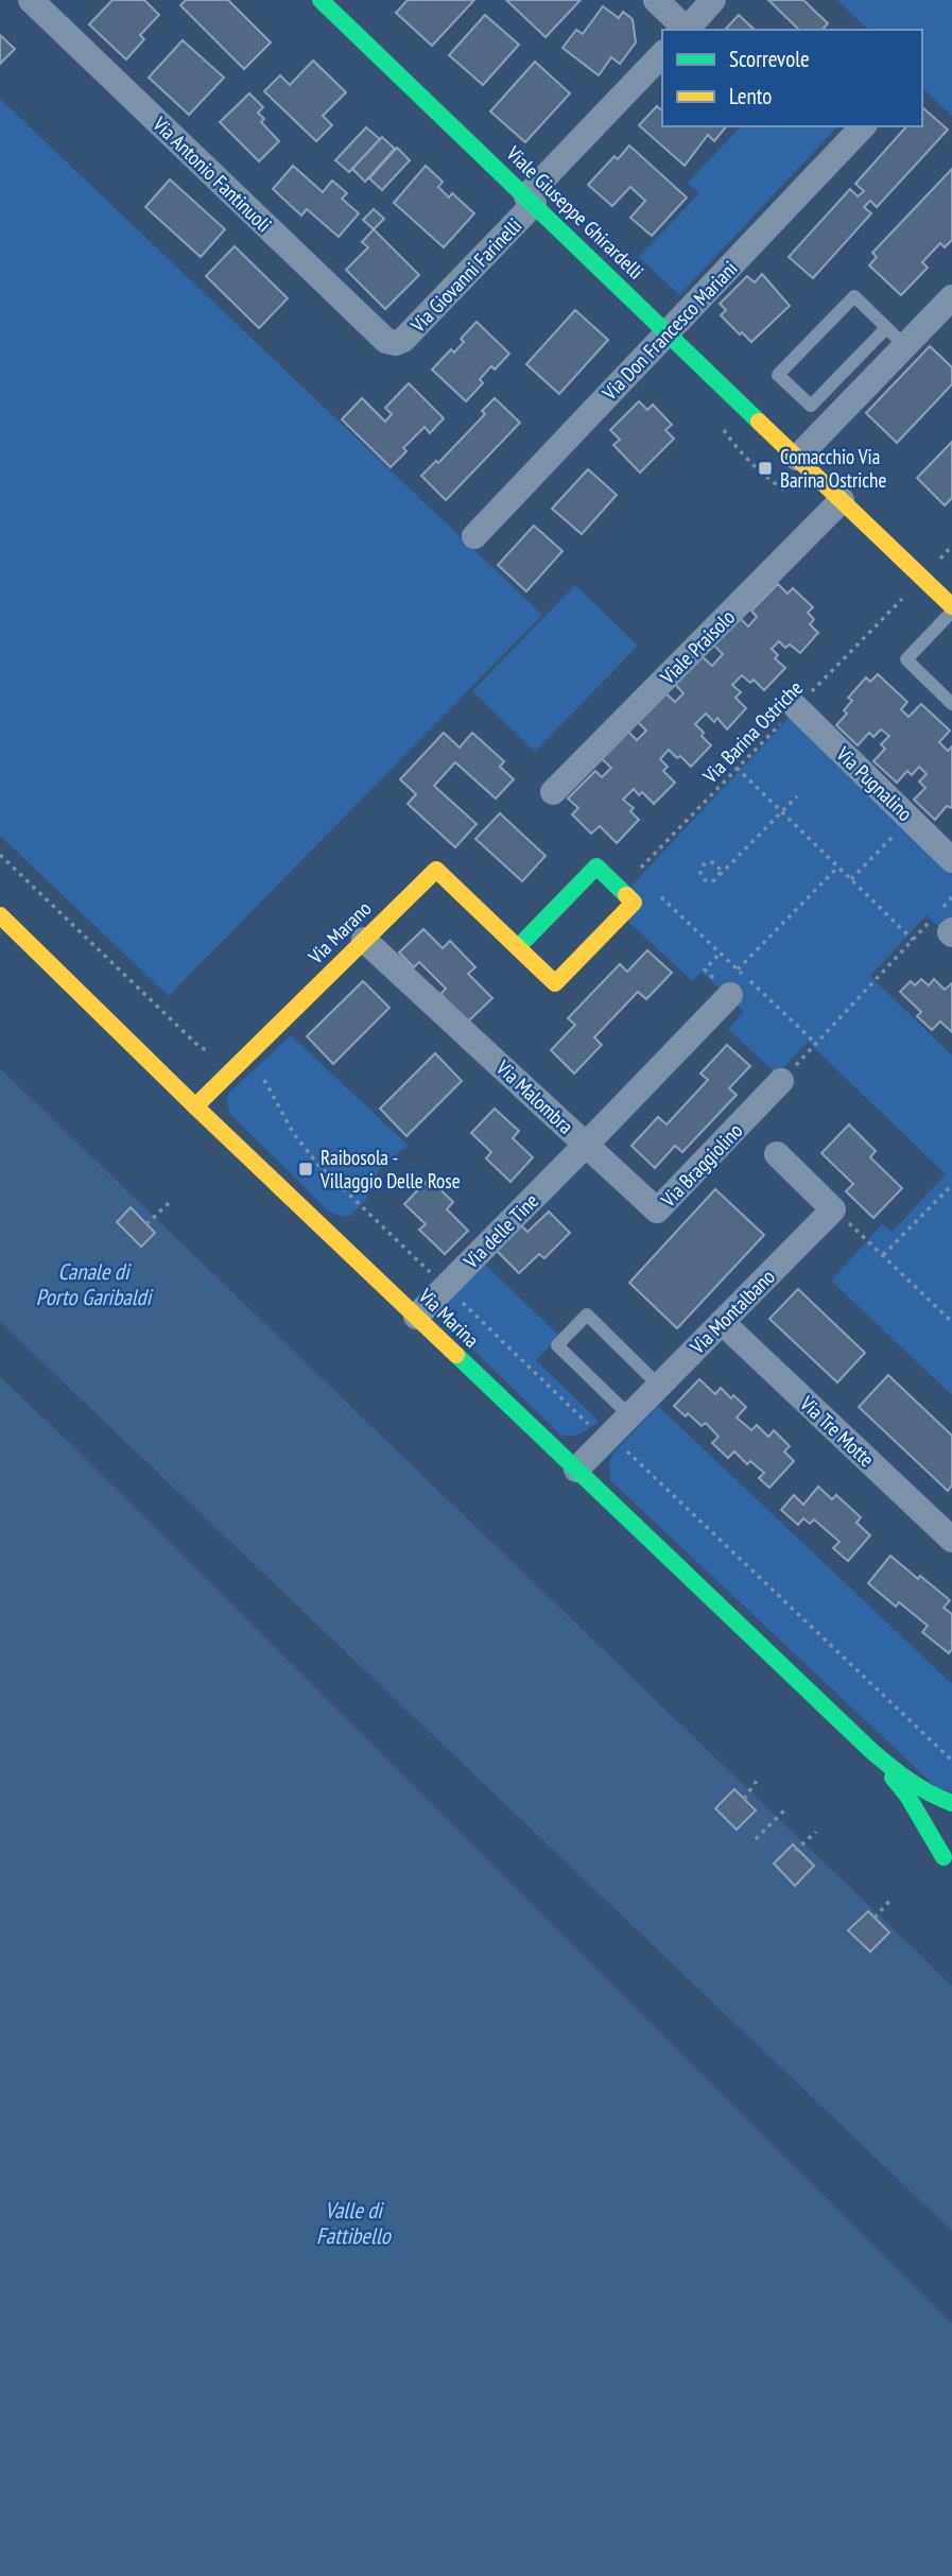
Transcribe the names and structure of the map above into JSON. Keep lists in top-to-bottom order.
{
  "streets": {
    "street": [
      "Via Antonio Fantinuoli",
      "Viale Giuseppe Ghirardelli",
      "Via Giovanni Farinelli",
      "Via Don Francesco Mariani",
      "Viale Praisolo",
      "Via Pugnalino",
      "Via Marano",
      "Via Malombra",
      "Via Braggiolino",
      "Via delle Tine",
      "Via Montalbano",
      "Via Marina",
      "Via Tre Motte"
    ],
    "path": ["Via Barina Ostriche"]
  },
  "crossings": [
    ["Via Antonio Fantinuoli", "Via Giovanni Farinelli"],
    ["Viale Giuseppe Ghirardelli", "Via Giovanni Farinelli"],
    ["Viale Giuseppe Ghirardelli", "Via Don Francesco Mariani"],
    ["Viale Giuseppe Ghirardelli", "Viale Praisolo"],
    ["Via Barina Ostriche", "Via Pugnalino"],
    ["Via Marano", "Via Malombra"],
    ["Via Marano", "Via Marina"],
    ["Via Malombra", "Via Braggiolino"],
    ["Via Malombra", "Via delle Tine"],
    ["Via Braggiolino", "Via delle Tine"],
    ["Via delle Tine", "Via Marina"],
    ["Via Montalbano", "Via Marina"],
    ["Via Montalbano", "Via Tre Motte"]
  ],
  "water": ["Canale di Porto Garibaldi", "Valle di Fattibello"],
  "places": {
    "transit": ["Comacchio Via Barina Ostriche", "Raibosola - Villaggio Delle Rose"]
  },
  "legend": ["Scorrevole", "Lento"]
}
